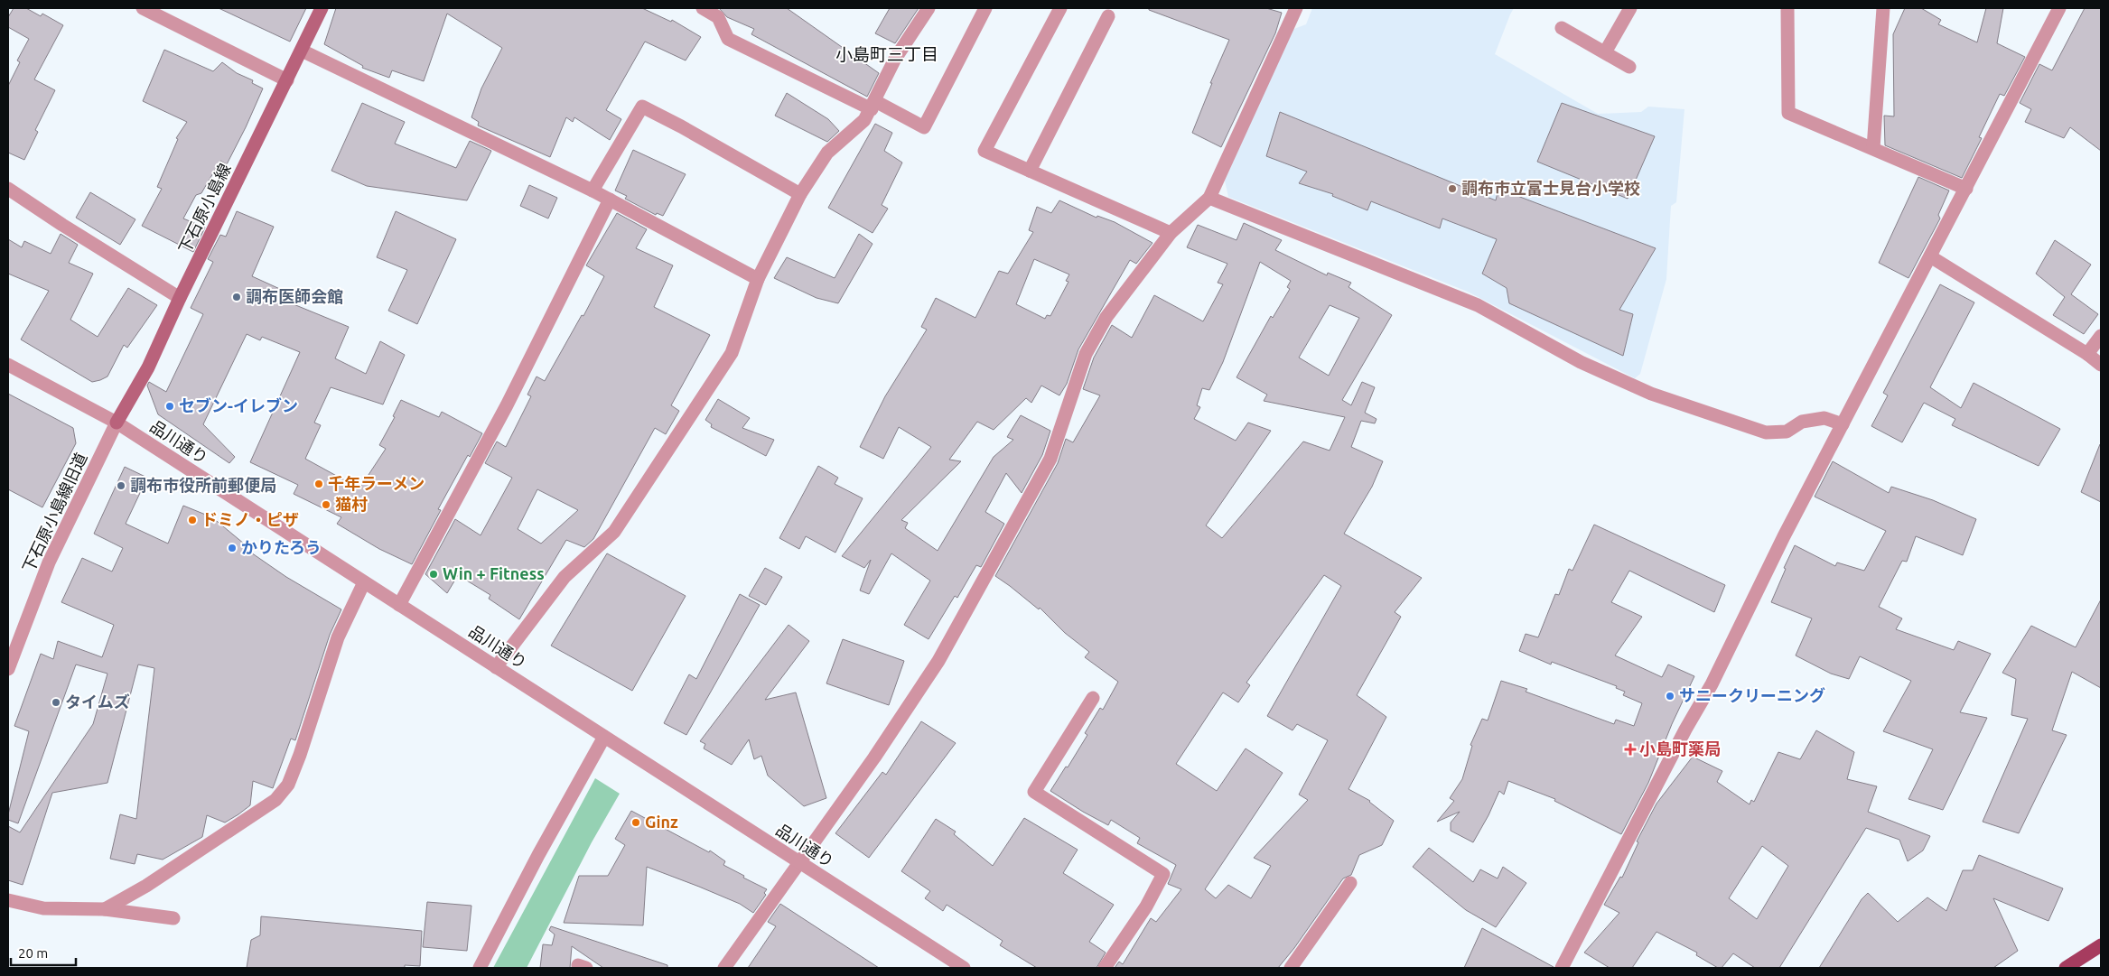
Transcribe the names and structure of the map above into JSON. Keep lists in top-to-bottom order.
{
  "streets": {
    "main road": ["下石原小島線"],
    "street": ["品川通り", "下石原小島線旧道"]
  },
  "crossings": [
    ["下石原小島線", "品川通り"],
    ["下石原小島線", "下石原小島線旧道"],
    ["品川通り", "下石原小島線旧道"]
  ],
  "districts": ["小島町三丁目"],
  "places": {
    "other": [
      "調布市立富士見台小学校",
      "調布医師会館",
      "セブン-イレブン",
      "千年ラーメン",
      "調布市役所前郵便局",
      "猫村",
      "ドミノ・ピザ",
      "かりたろう",
      "Win + Fitness",
      "サニークリーニング",
      "タイムズ",
      "Ginz"
    ],
    "health": ["小島町薬局"]
  },
  "scale_bar": "20 m"
}
